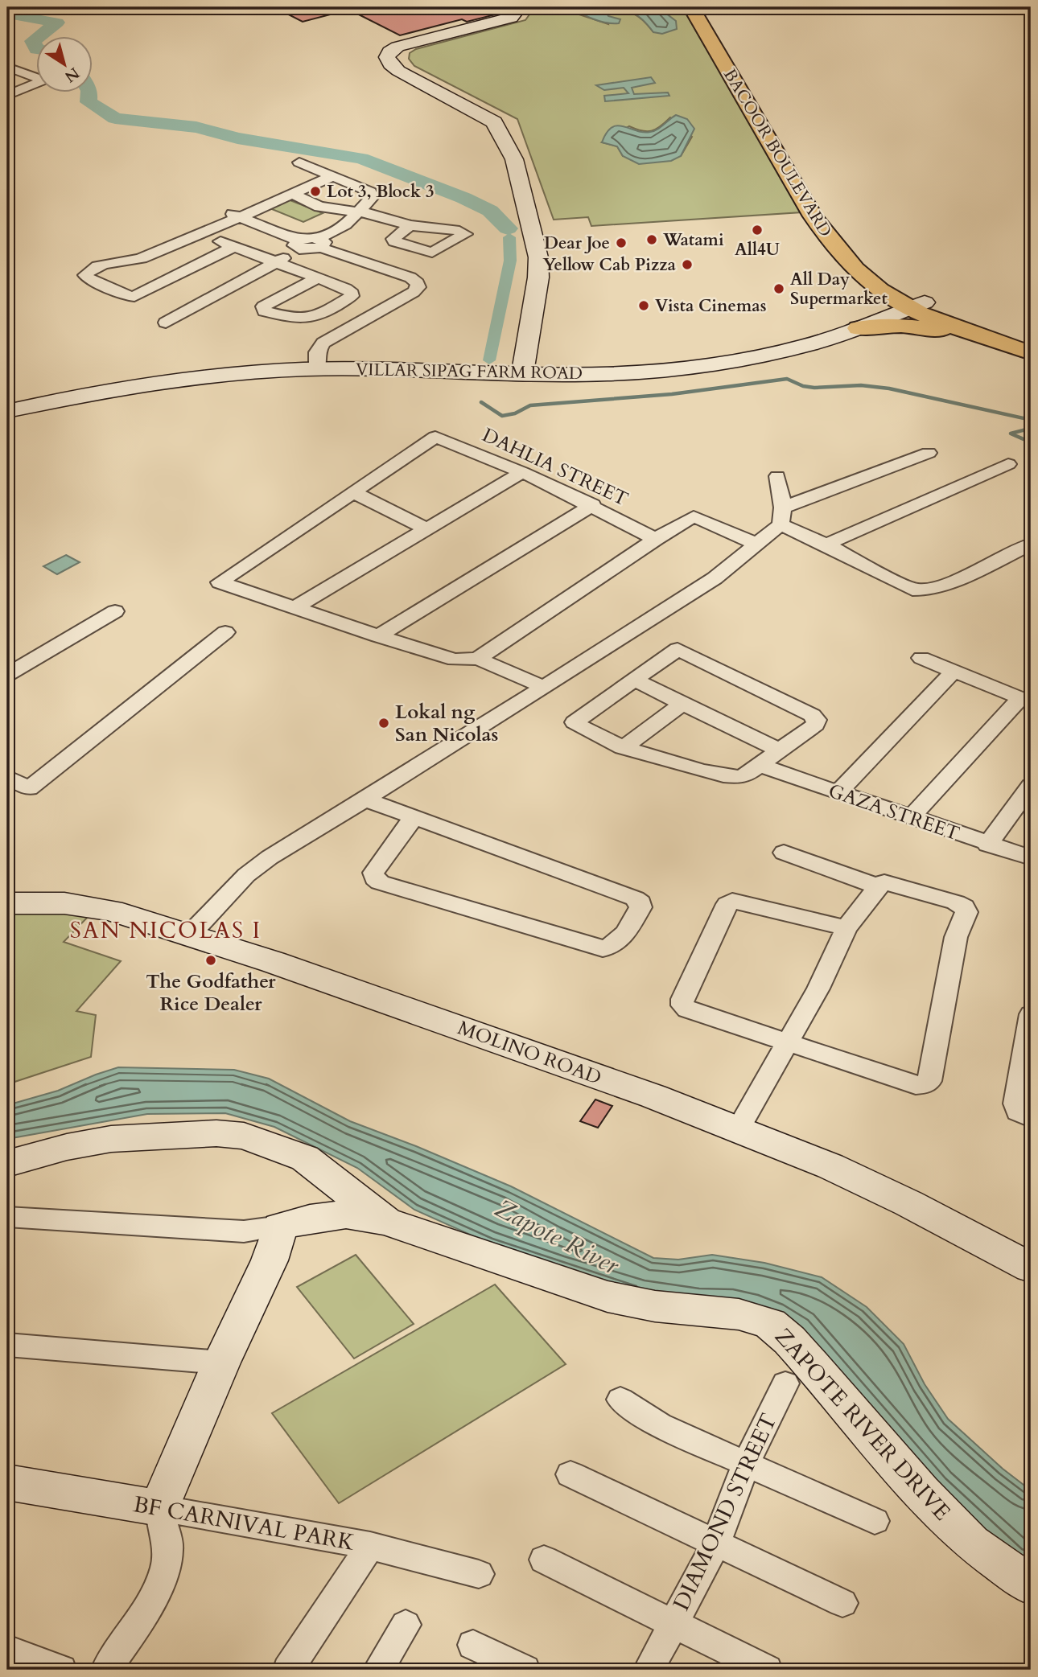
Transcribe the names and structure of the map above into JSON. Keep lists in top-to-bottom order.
{
  "streets": {
    "main road": [
      "BACOOR BOULEVARD",
      "VILLAR SIPAG FARM ROAD",
      "MOLINO ROAD",
      "ZAPOTE RIVER DRIVE",
      "BF CARNIVAL PARK"
    ],
    "street": ["DAHLIA STREET", "GAZA STREET", "DIAMOND STREET"]
  },
  "crossings": [
    ["BACOOR BOULEVARD", "VILLAR SIPAG FARM ROAD"]
  ],
  "districts": ["SAN NICOLAS I"],
  "water": ["Zapote River"],
  "places": [
    "Lot 3, Block 3",
    "All4U",
    "Watami",
    "Dear Joe",
    "Yellow Cab Pizza",
    "All Day Supermarket",
    "Vista Cinemas",
    "Lokal ng San Nicolas",
    "The Godfather Rice Dealer"
  ],
  "north": "bottom right"
}
